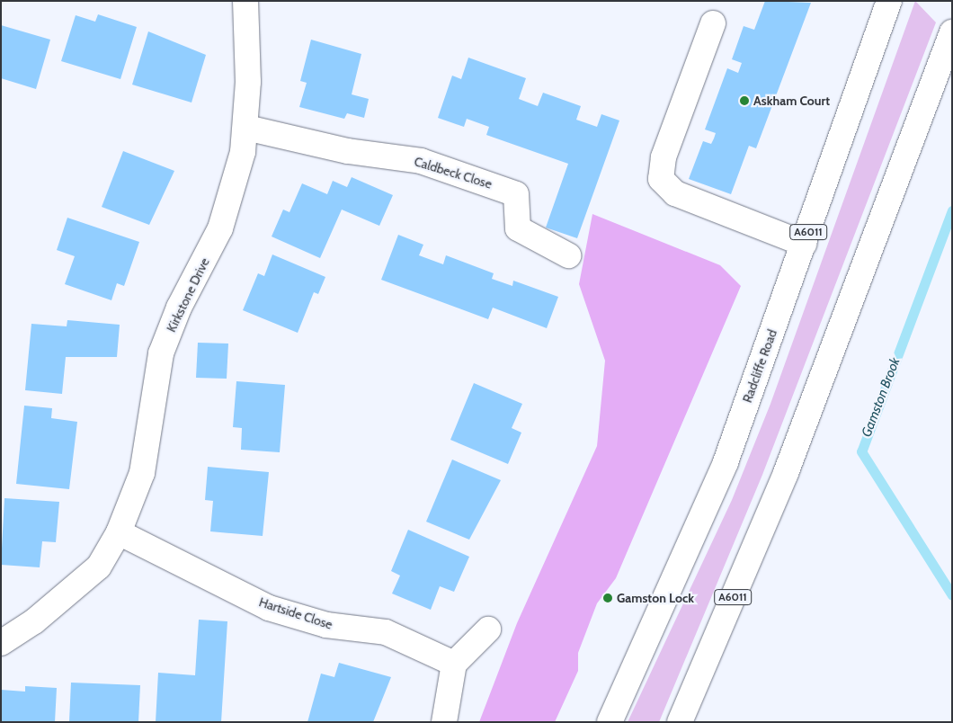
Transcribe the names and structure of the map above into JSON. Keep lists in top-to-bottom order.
{
  "streets": {
    "main road": [
      "Caldbeck Close",
      "A6011",
      "Kirkstone Drive",
      "Radcliffe Road",
      "Hartside Close"
    ]
  },
  "crossings": [
    ["Caldbeck Close", "Kirkstone Drive"],
    ["Kirkstone Drive", "Hartside Close"]
  ],
  "water": ["Gamston Brook"],
  "places": ["Askham Court", "Gamston Lock"]
}
